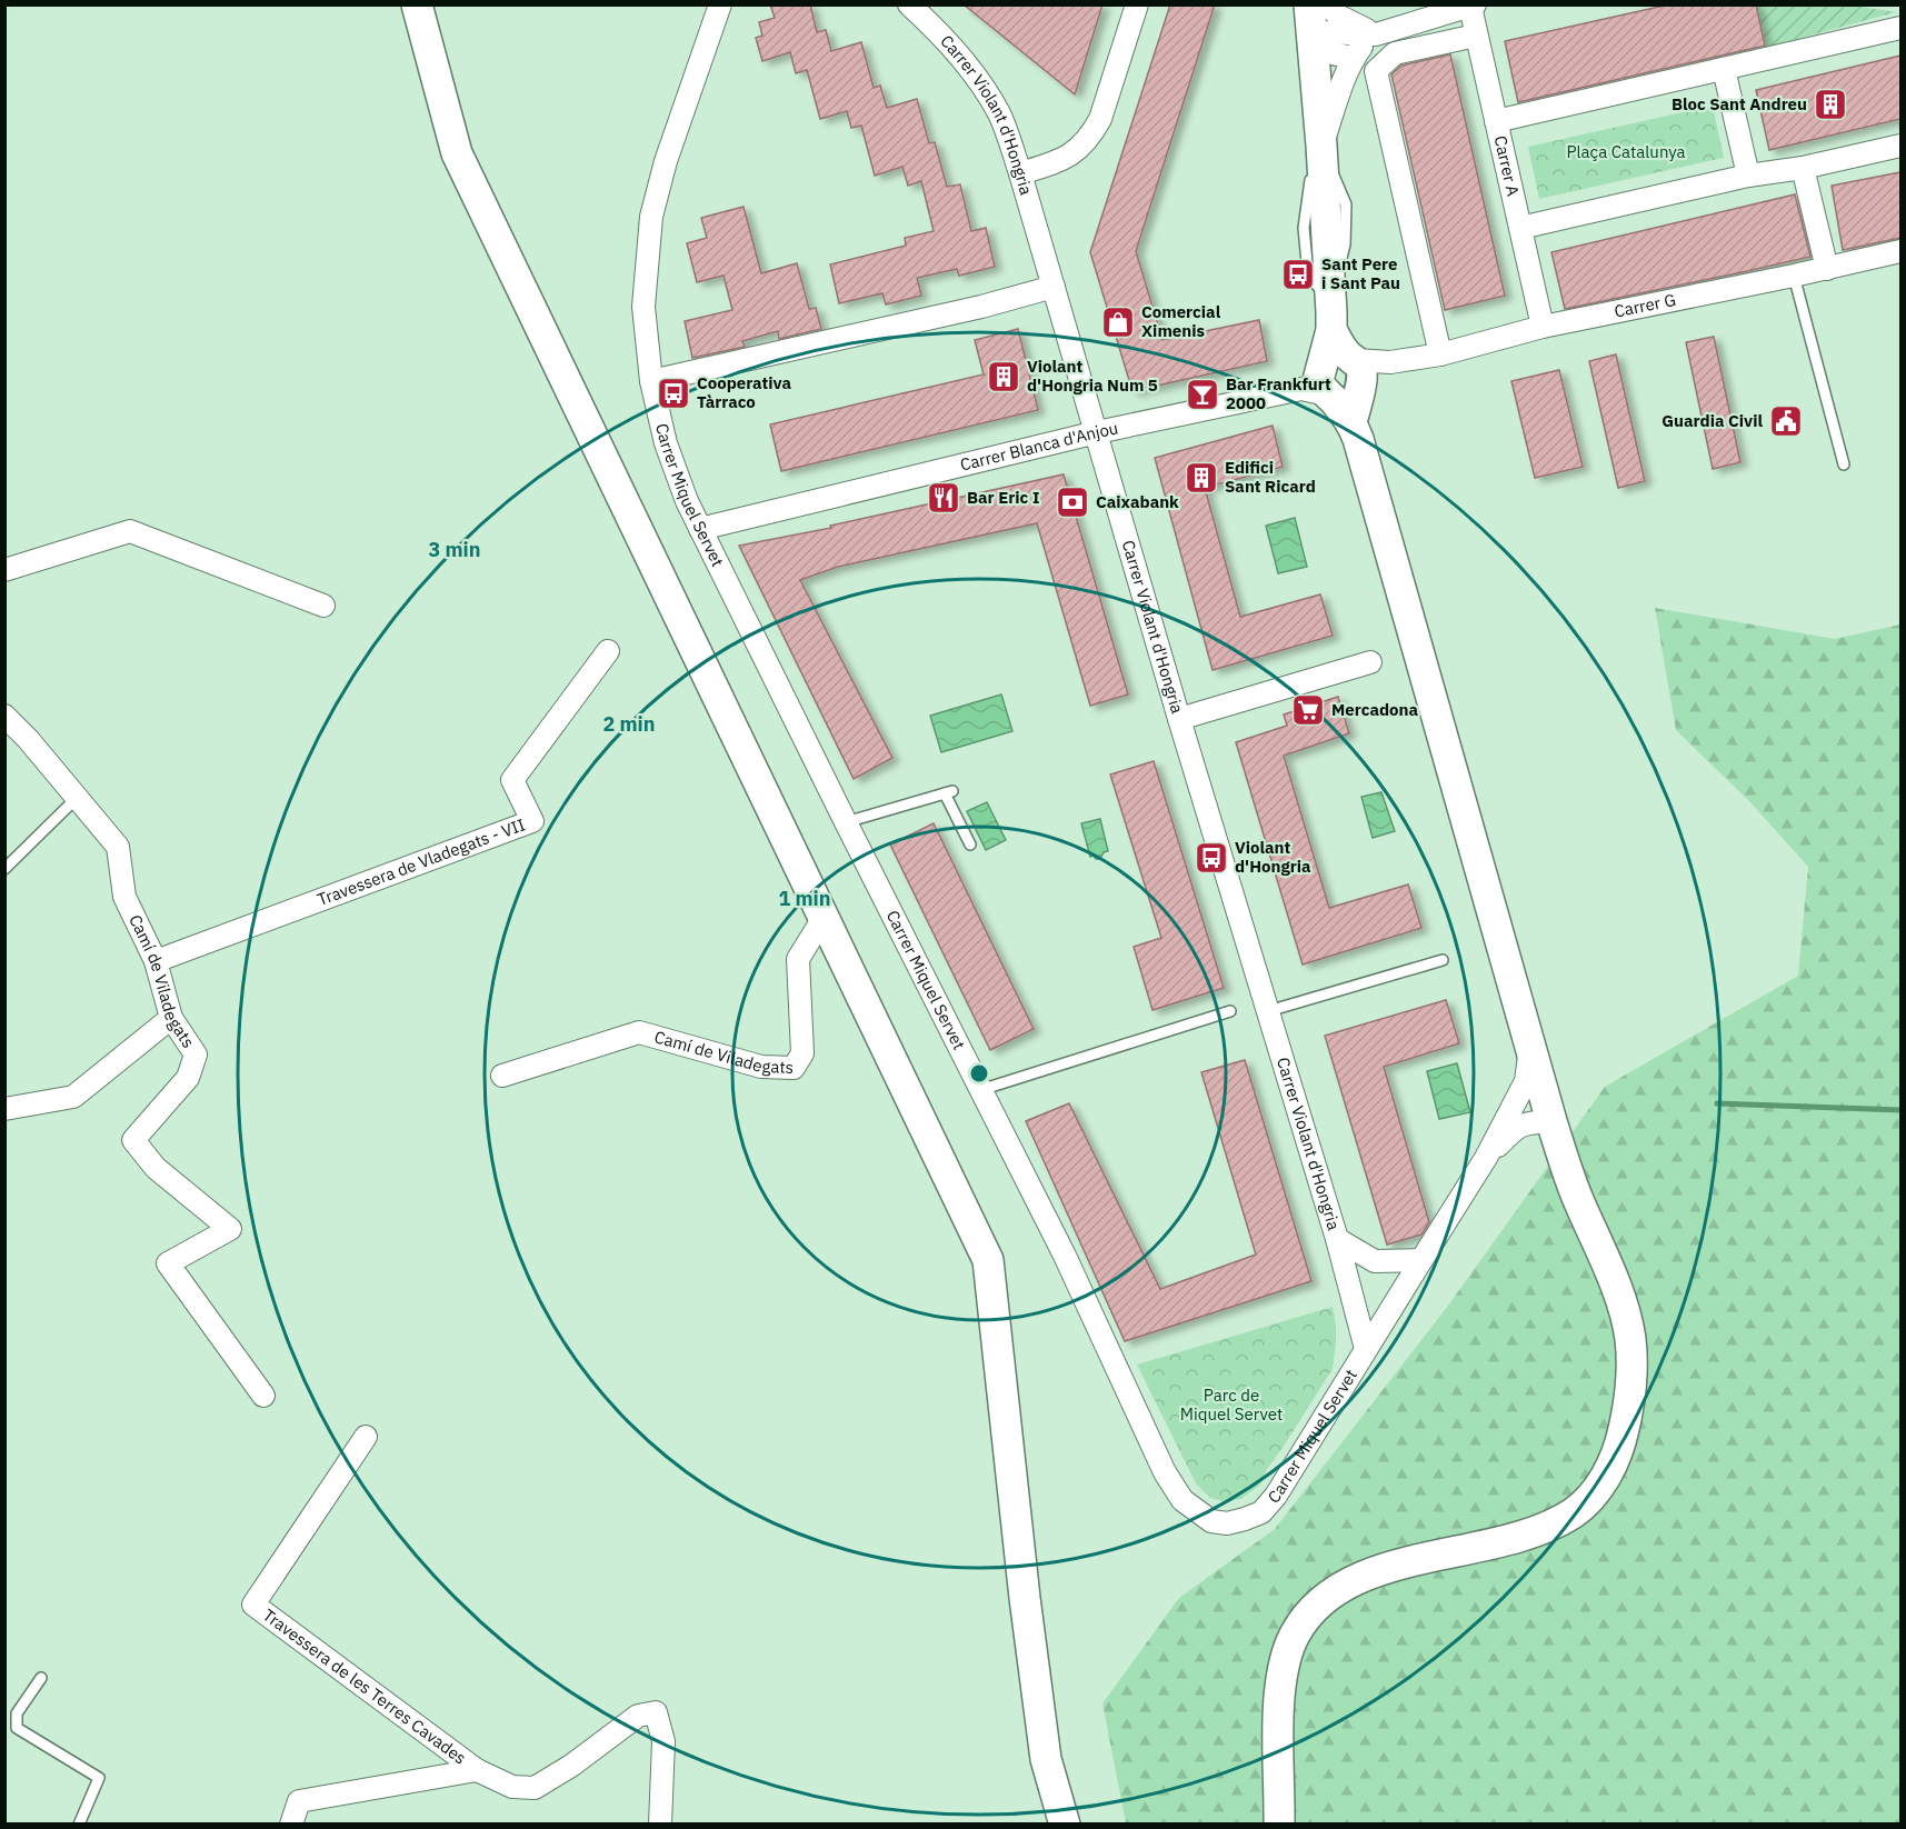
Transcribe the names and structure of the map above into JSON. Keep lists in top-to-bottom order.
{
  "streets": {
    "street": [
      "Carrer Violant d'Hongria",
      "Carrer A",
      "Carrer G",
      "Carrer Blanca d'Anjou",
      "Carrer Miquel Servet",
      "Travessera de Vladegats - VII",
      "Camí de Viladegats",
      "Travessera de les Terres Cavades"
    ]
  },
  "crossings": [
    ["Carrer Violant d'Hongria", "Carrer Blanca d'Anjou"],
    ["Carrer Violant d'Hongria", "Carrer Miquel Servet"],
    ["Carrer A", "Carrer G"],
    ["Carrer G", "Carrer Blanca d'Anjou"],
    ["Carrer Blanca d'Anjou", "Carrer Miquel Servet"],
    ["Travessera de Vladegats - VII", "Camí de Viladegats"]
  ],
  "parks": ["Plaça Catalunya", "Parc de Miquel Servet"],
  "places": {
    "building": ["Bloc Sant Andreu", "Violant d'Hongria Num 5", "Edifici Sant Ricard"],
    "bus stop": ["Sant Pere i Sant Pau", "Cooperativa Tàrraco", "Violant d'Hongria"],
    "shop": ["Comercial Ximenis"],
    "bar": ["Bar Frankfurt 2000"],
    "public building": ["Guardia Civil"],
    "restaurant": ["Bar Eric I"],
    "bank": ["Caixabank"],
    "supermarket": ["Mercadona"]
  },
  "rings": ["3 min", "2 min", "1 min"]
}
